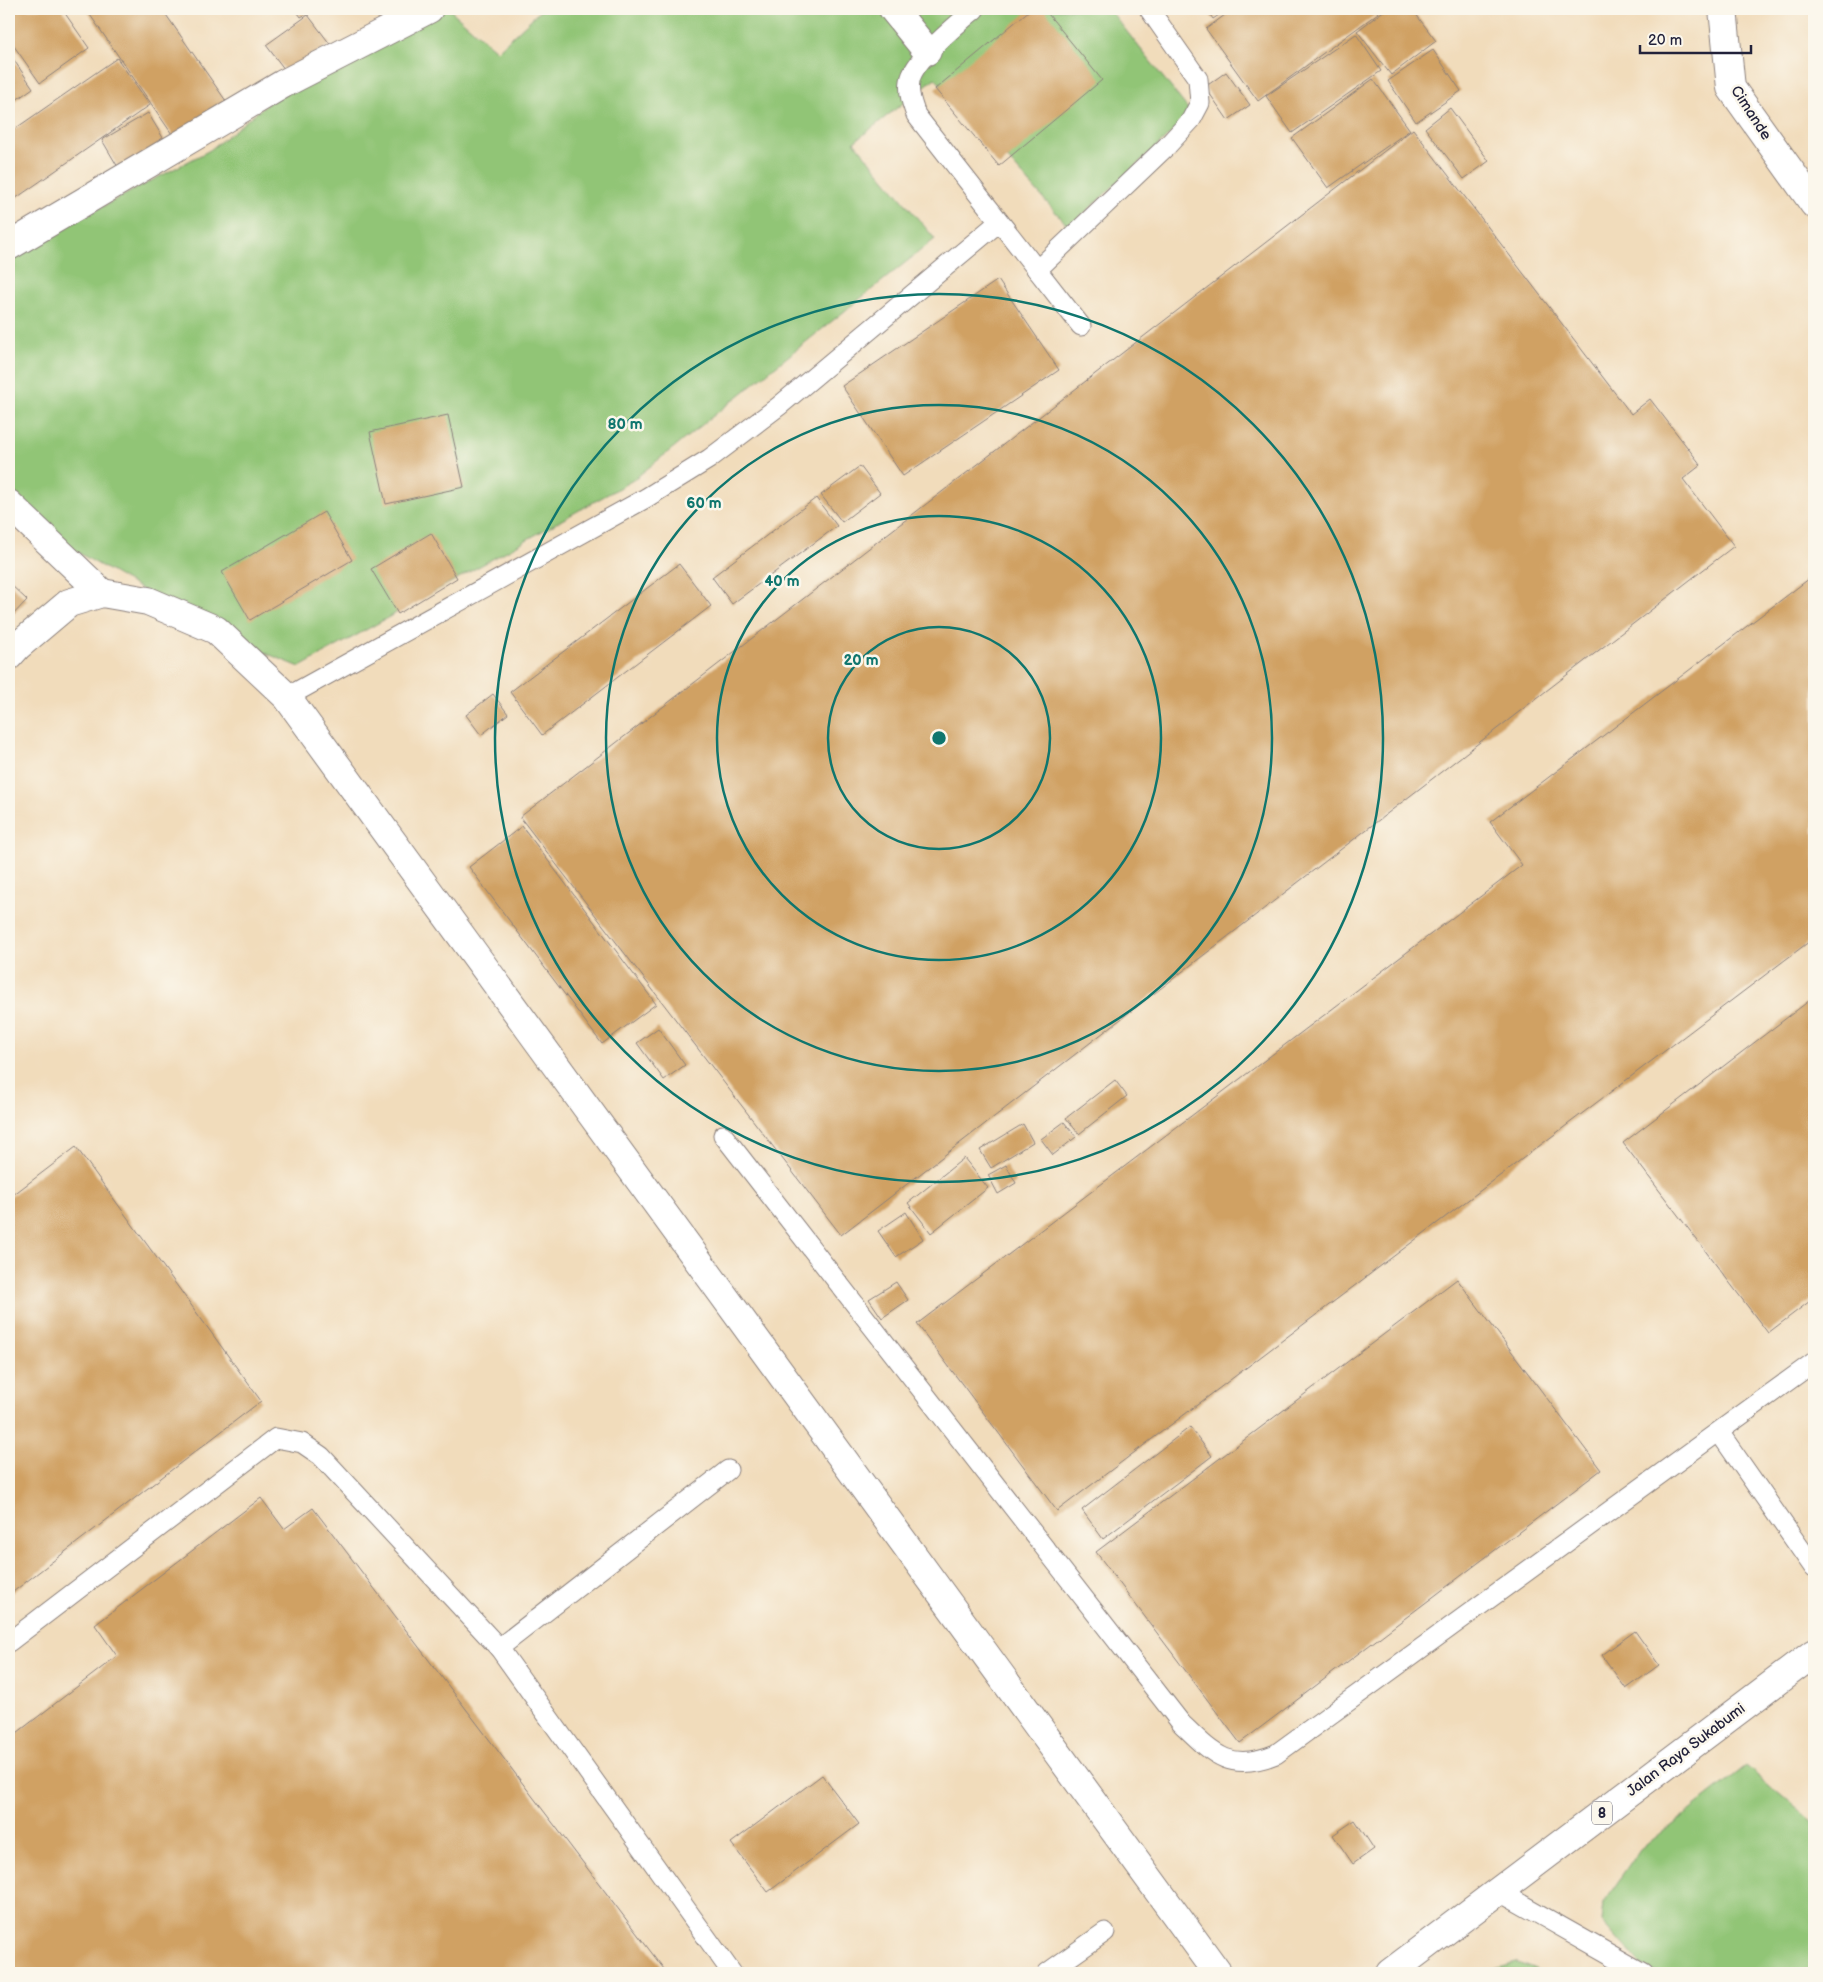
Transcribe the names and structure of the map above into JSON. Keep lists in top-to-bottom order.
{
  "streets": {
    "main road": ["Cimande", "Jalan Raya Sukabumi", "8"]
  },
  "scale_bar": "20 m",
  "rings": [
    "80 m",
    "60 m",
    "40 m",
    "20 m"
  ]
}
